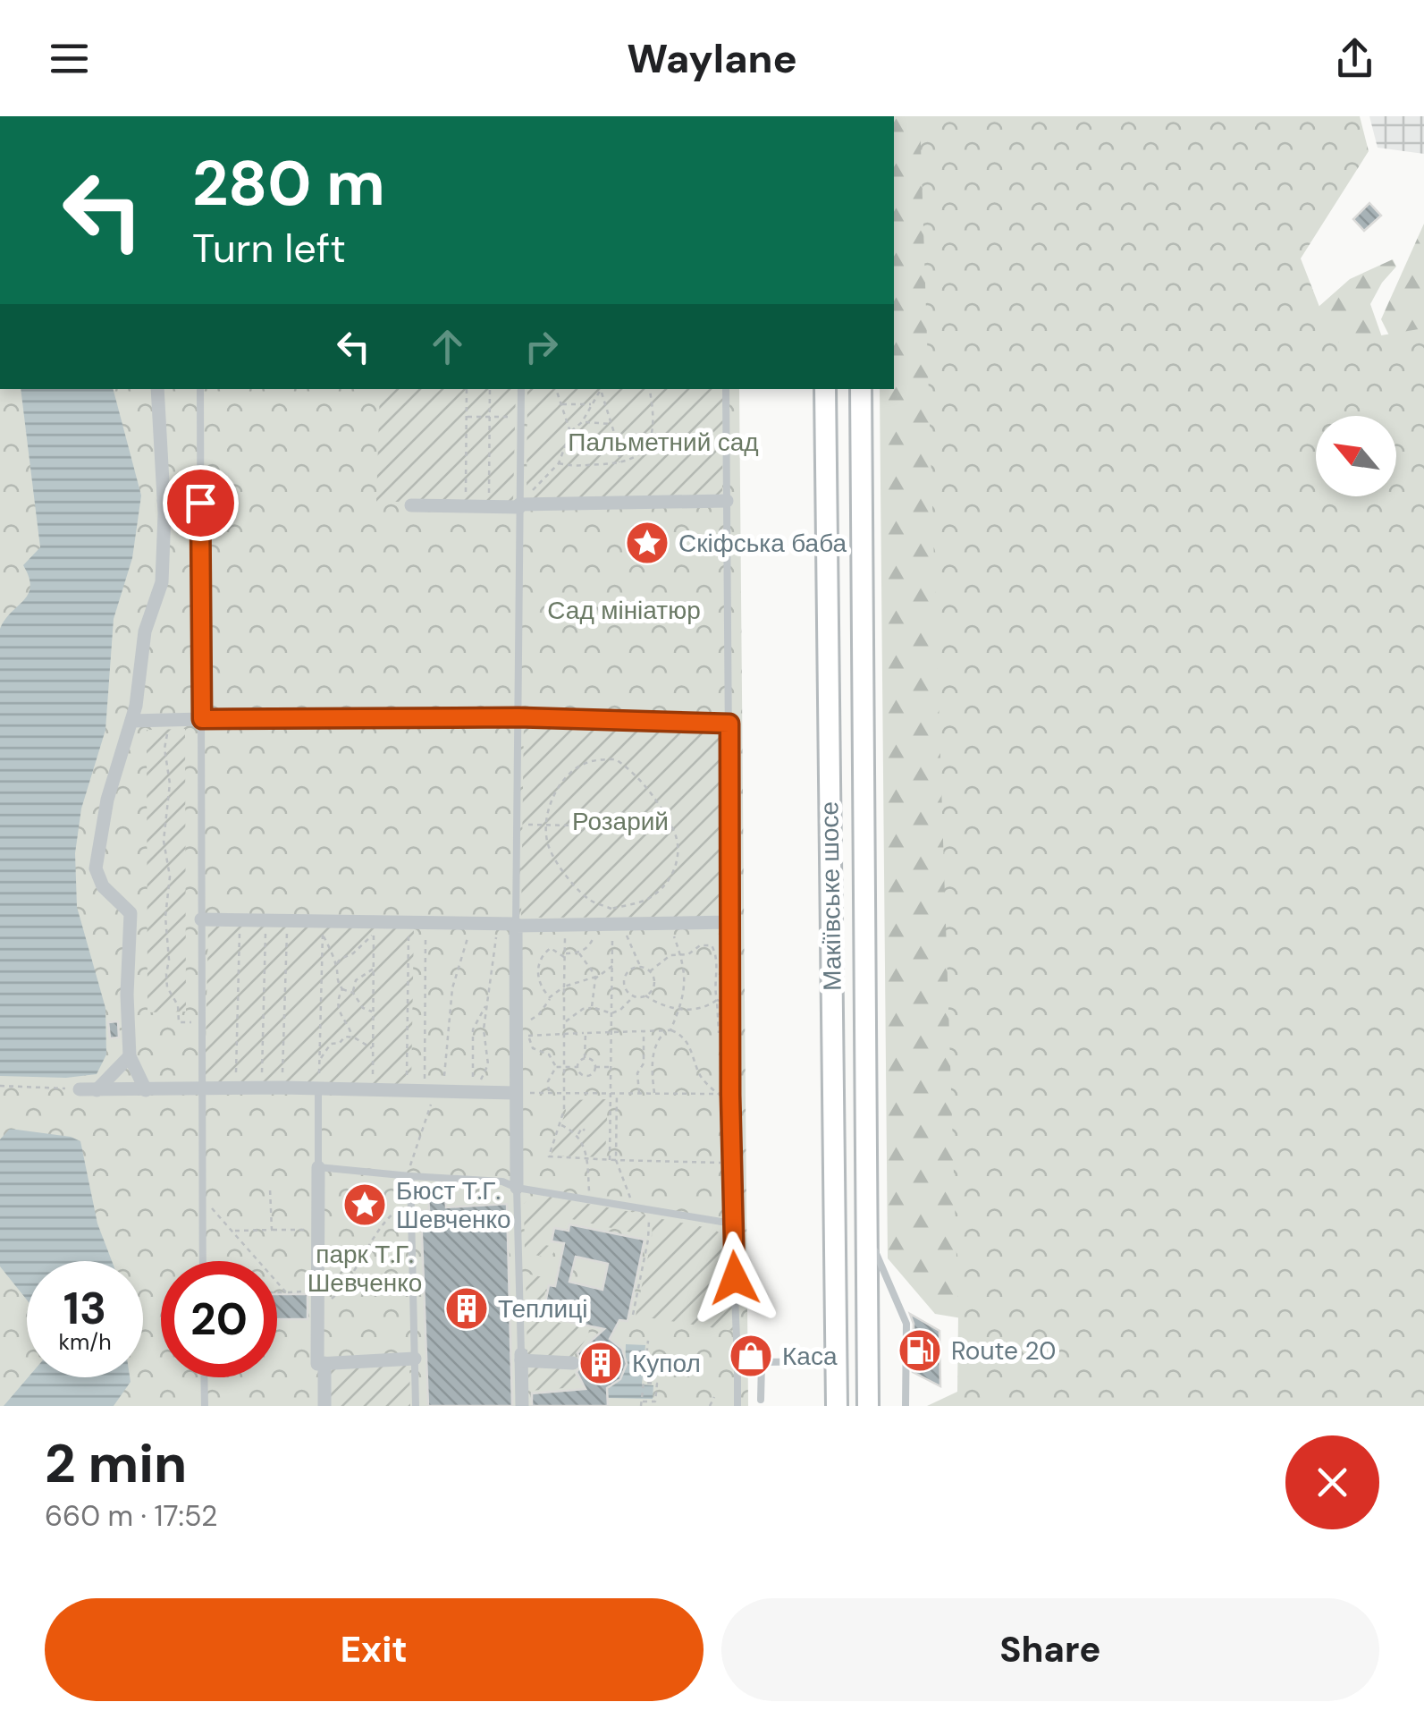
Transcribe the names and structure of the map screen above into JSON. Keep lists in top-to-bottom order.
{
  "streets": {
    "main road": ["Макіївське шосе"]
  },
  "parks": [
    "Пальметний сад",
    "Сад мініатюр",
    "Розарий",
    "парк Т.Г. Шевченко"
  ],
  "places": {
    "place": ["Скіфська баба", "Бюст Т.Г. Шевченко"],
    "building": ["Теплиці", "Купол"],
    "fuel station": ["Route 20"],
    "shop": ["Каса"]
  },
  "north": "top left",
  "page": {
    "header": "Waylane",
    "turn": ["280 m", "Turn left"],
    "speed": "13 km/h",
    "limit": "20",
    "heading": ["2 min", "660 m · 17:52"],
    "buttons": ["Exit", "Share"]
  }
}
